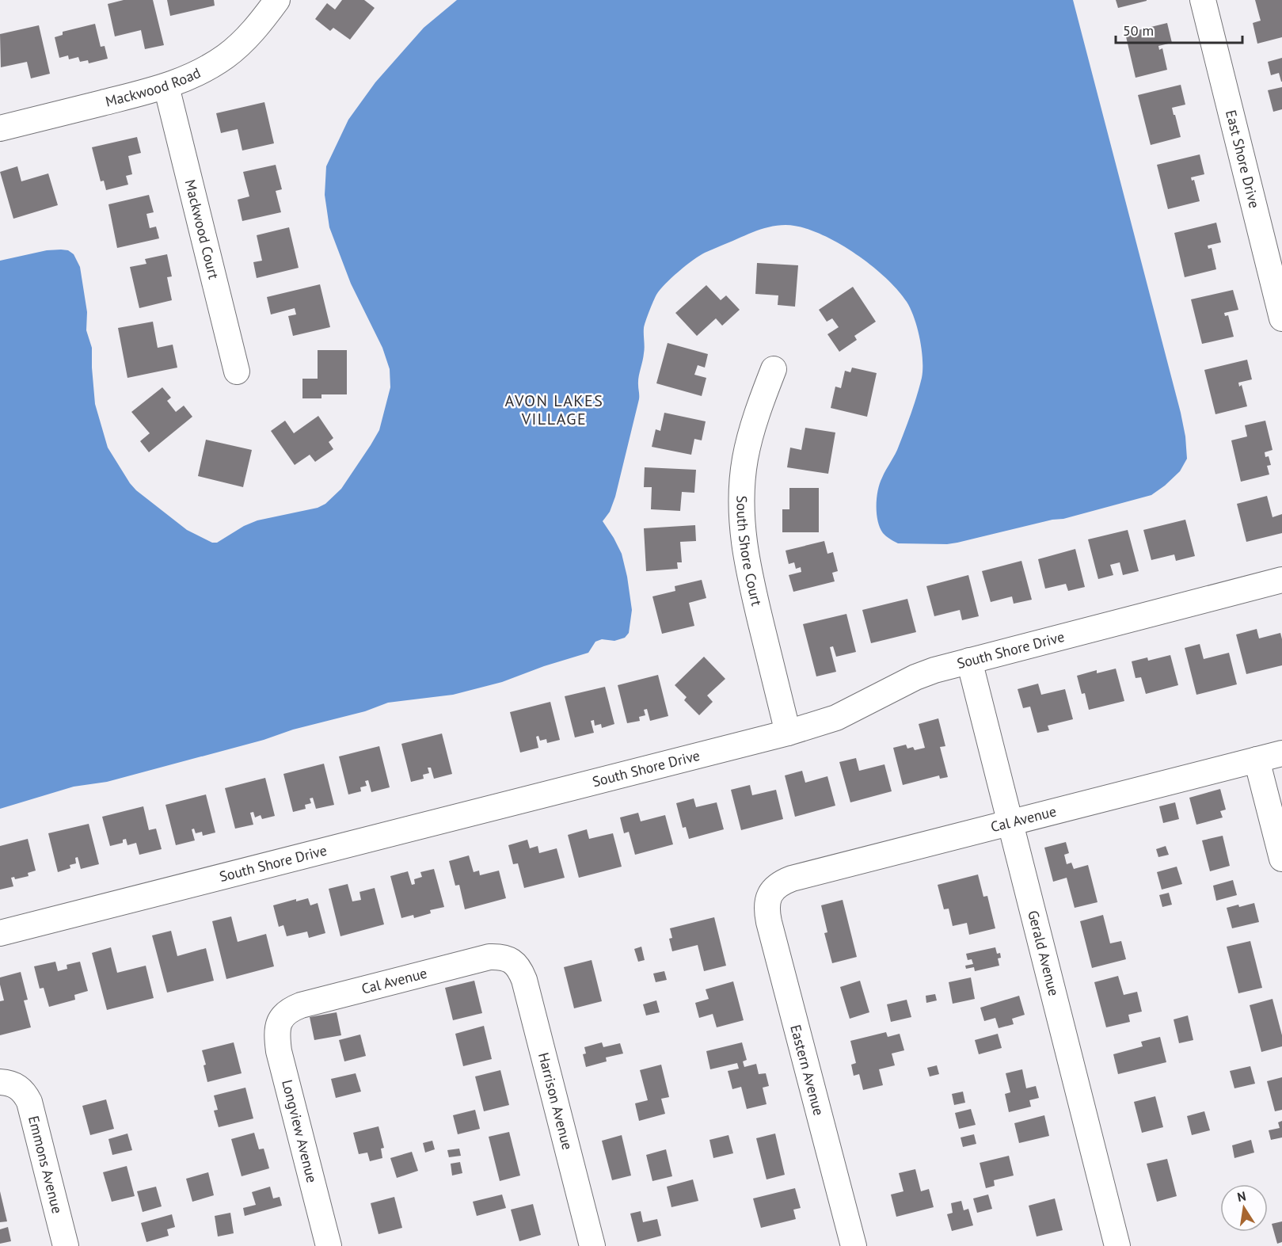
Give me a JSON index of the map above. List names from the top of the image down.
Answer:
{
  "streets": {
    "street": [
      "Mackwood Road",
      "East Shore Drive",
      "Mackwood Court",
      "South Shore Court",
      "South Shore Drive",
      "Cal Avenue",
      "Gerald Avenue",
      "Eastern Avenue",
      "Harrison Avenue",
      "Longview Avenue",
      "Emmons Avenue"
    ]
  },
  "crossings": [
    ["Mackwood Road", "Mackwood Court"],
    ["South Shore Court", "South Shore Drive"],
    ["South Shore Drive", "Gerald Avenue"],
    ["Cal Avenue", "Gerald Avenue"],
    ["Cal Avenue", "Eastern Avenue"],
    ["Cal Avenue", "Harrison Avenue"],
    ["Cal Avenue", "Longview Avenue"]
  ],
  "districts": ["AVON LAKES VILLAGE"],
  "scale_bar": "50 m",
  "north": "top"
}
